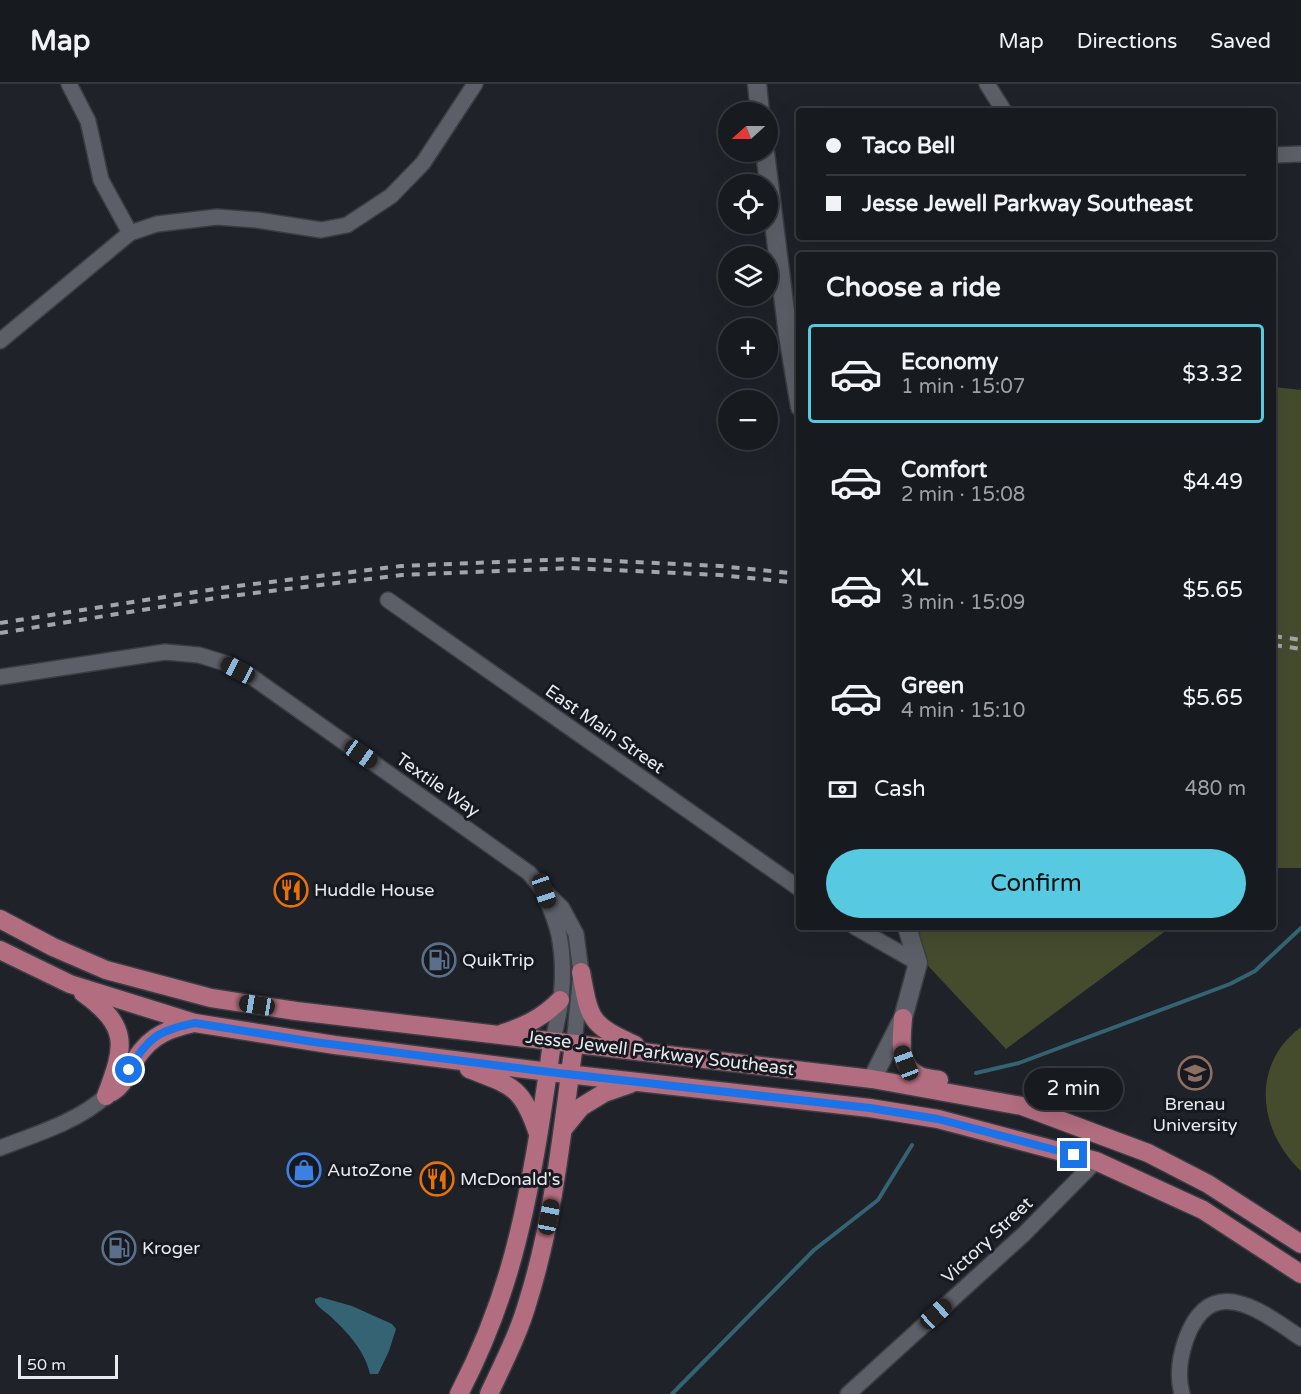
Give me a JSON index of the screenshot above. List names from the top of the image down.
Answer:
{
  "streets": {
    "main road": ["Jesse Jewell Parkway Southeast"],
    "street": ["East Main Street", "Textile Way", "Victory Street"]
  },
  "crossings": [
    ["Textile Way", "Jesse Jewell Parkway Southeast"],
    ["Jesse Jewell Parkway Southeast", "Victory Street"]
  ],
  "places": {
    "restaurant": ["Huddle House", "McDonald's"],
    "fuel station": ["QuikTrip", "Kroger"],
    "school or university": ["Brenau University"],
    "shop": ["AutoZone"]
  },
  "scale_bar": "50 m",
  "north": "left",
  "page": {
    "header": "Map",
    "nav": ["Map", "Directions", "Saved"],
    "map_buttons": ["+", "−"],
    "banner": ["Taco Bell", "Jesse Jewell Parkway Southeast"],
    "heading": "Choose a ride",
    "list": [
      {
        "name": "Economy",
        "note": "1 min · 15:07",
        "value": "$3.32"
      },
      {
        "name": "Comfort",
        "note": "2 min · 15:08",
        "value": "$4.49"
      },
      {
        "name": "XL",
        "note": "3 min · 15:09",
        "value": "$5.65"
      },
      {
        "name": "Green",
        "note": "4 min · 15:10",
        "value": "$5.65"
      }
    ],
    "pay": ["Cash", "480 m"],
    "buttons": "Confirm",
    "bubble": "2 min",
    "scale": "50 m"
  }
}
